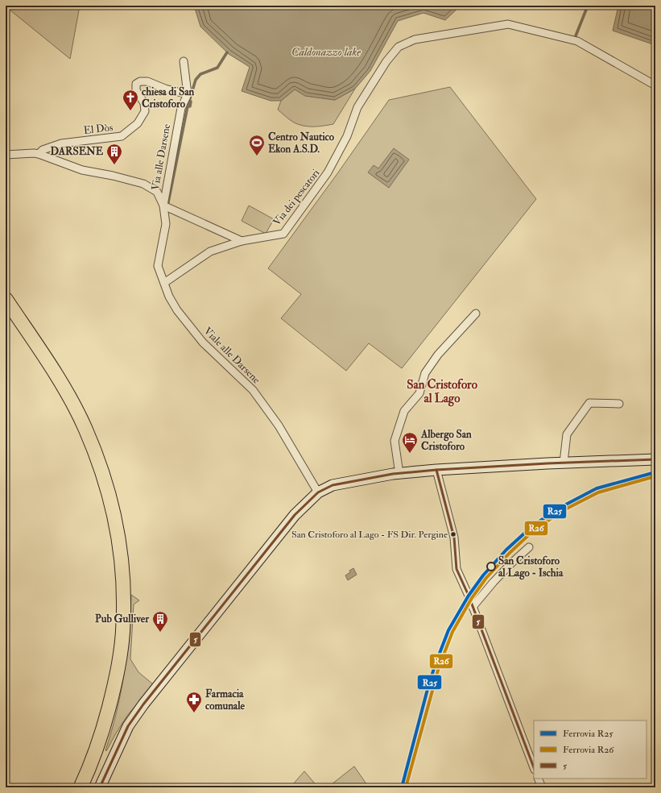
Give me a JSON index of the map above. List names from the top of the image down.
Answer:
{
  "streets": {
    "street": [
      "El Dòs",
      "Via alle Darsene",
      "Via dei pescatori",
      "Viale alle Darsene"
    ]
  },
  "crossings": [
    ["El Dòs", "Via alle Darsene"],
    ["El Dòs", "Viale alle Darsene"],
    ["Via alle Darsene", "Viale alle Darsene"],
    ["Via dei pescatori", "Viale alle Darsene"]
  ],
  "districts": ["San Cristoforo al Lago"],
  "water": ["Caldonazzo lake"],
  "places": {
    "church": ["chiesa di San Cristoforo"],
    "sports": ["Centro Nautico Ekon A.S.D."],
    "building": ["DARSENE", "Pub Gulliver"],
    "hotel": ["Albergo San Cristoforo"],
    "other": ["San Cristoforo al Lago - FS Dir. Pergine", "San Cristoforo al Lago - Ischia"],
    "pharmacy": ["Farmacia comunale"]
  },
  "lines": ["transit line 5", "rail line R25", "rail line R26"],
  "legend": ["Ferrovia R25", "Ferrovia R26", "5"]
}
